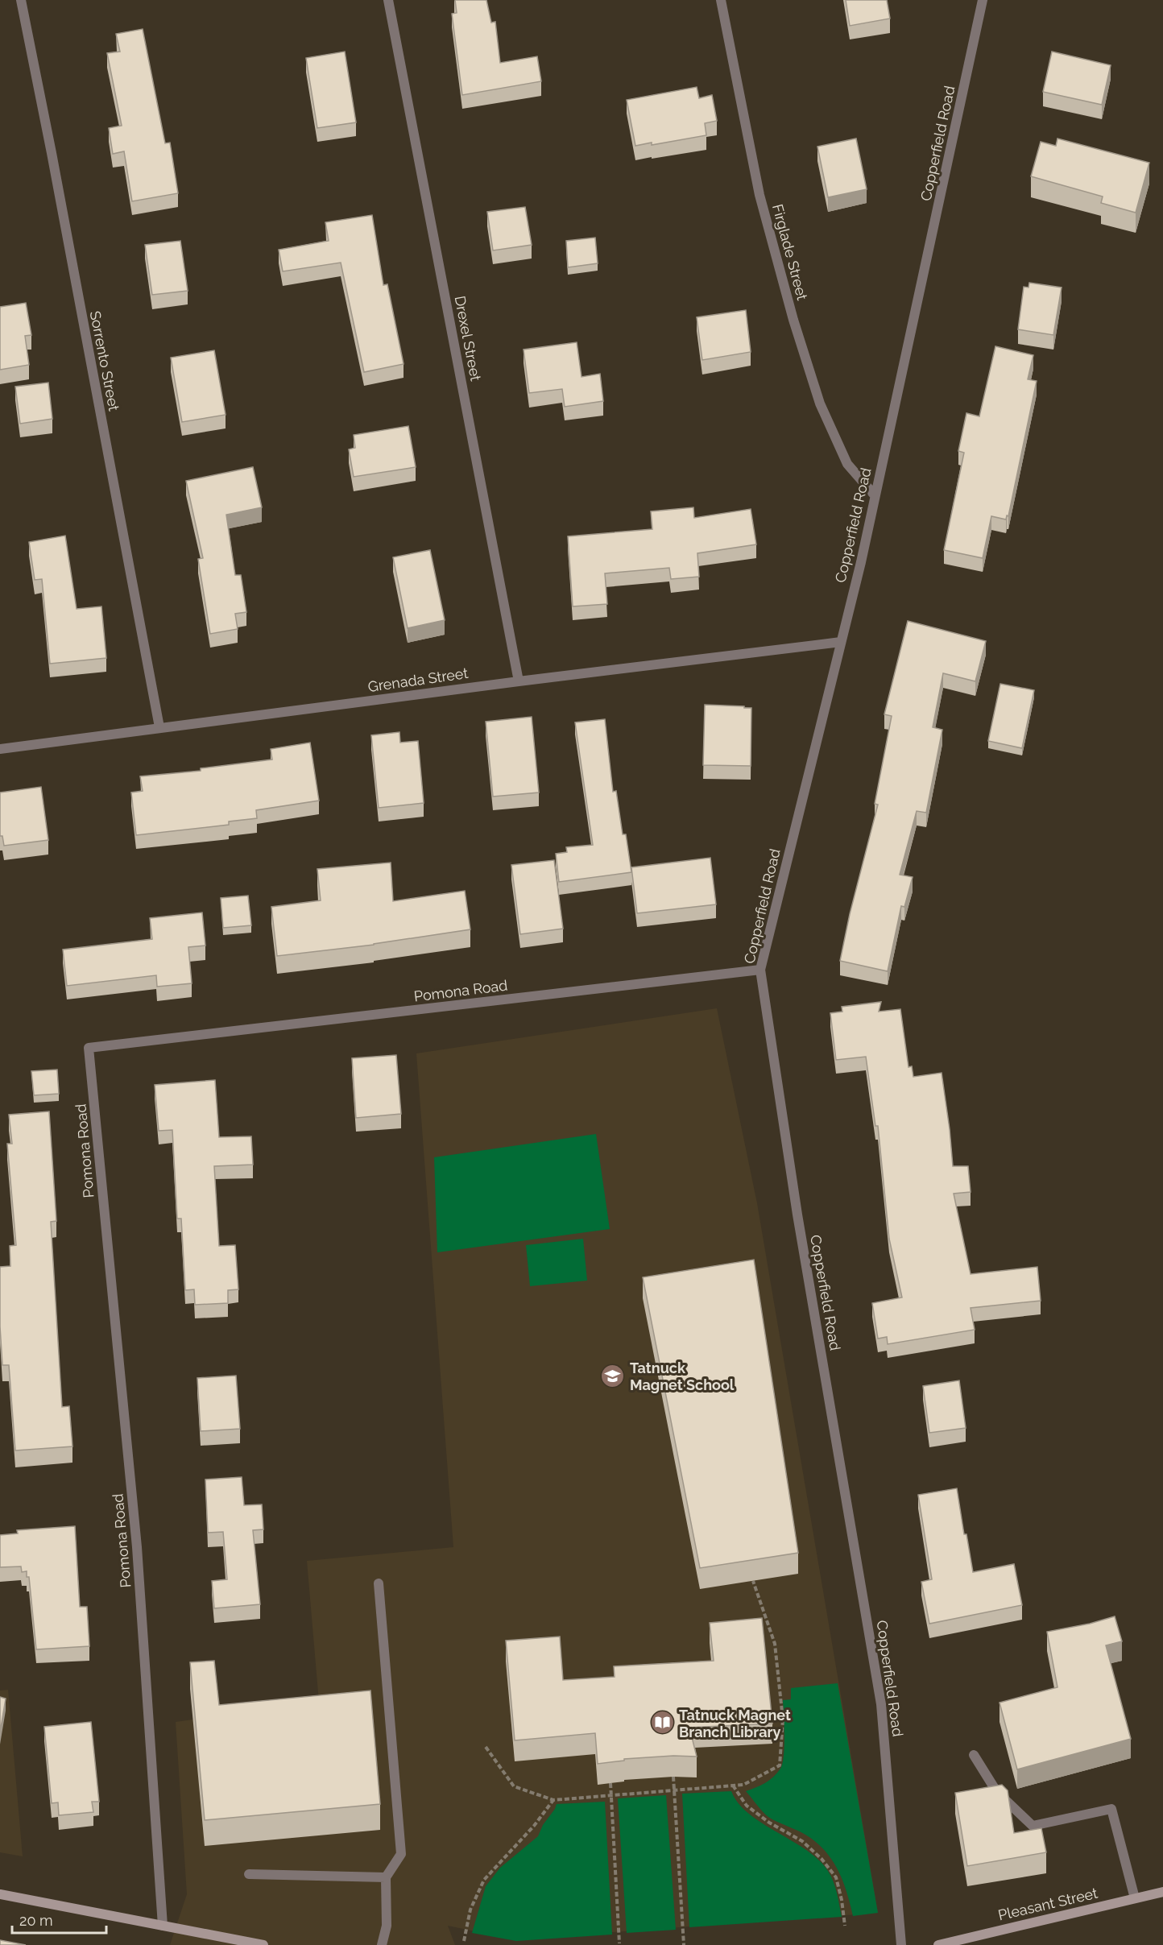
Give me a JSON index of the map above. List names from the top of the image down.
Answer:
{
  "streets": {
    "main road": ["Pleasant Street"],
    "street": [
      "Copperfield Road",
      "Firglade Street",
      "Drexel Street",
      "Sorrento Street",
      "Grenada Street",
      "Pomona Road"
    ]
  },
  "crossings": [
    ["Copperfield Road", "Firglade Street"],
    ["Copperfield Road", "Grenada Street"],
    ["Copperfield Road", "Pomona Road"],
    ["Drexel Street", "Grenada Street"],
    ["Sorrento Street", "Grenada Street"]
  ],
  "places": {
    "school or university": ["Tatnuck Magnet School"],
    "library": ["Tatnuck Magnet Branch Library"]
  },
  "scale_bar": "20 m"
}
